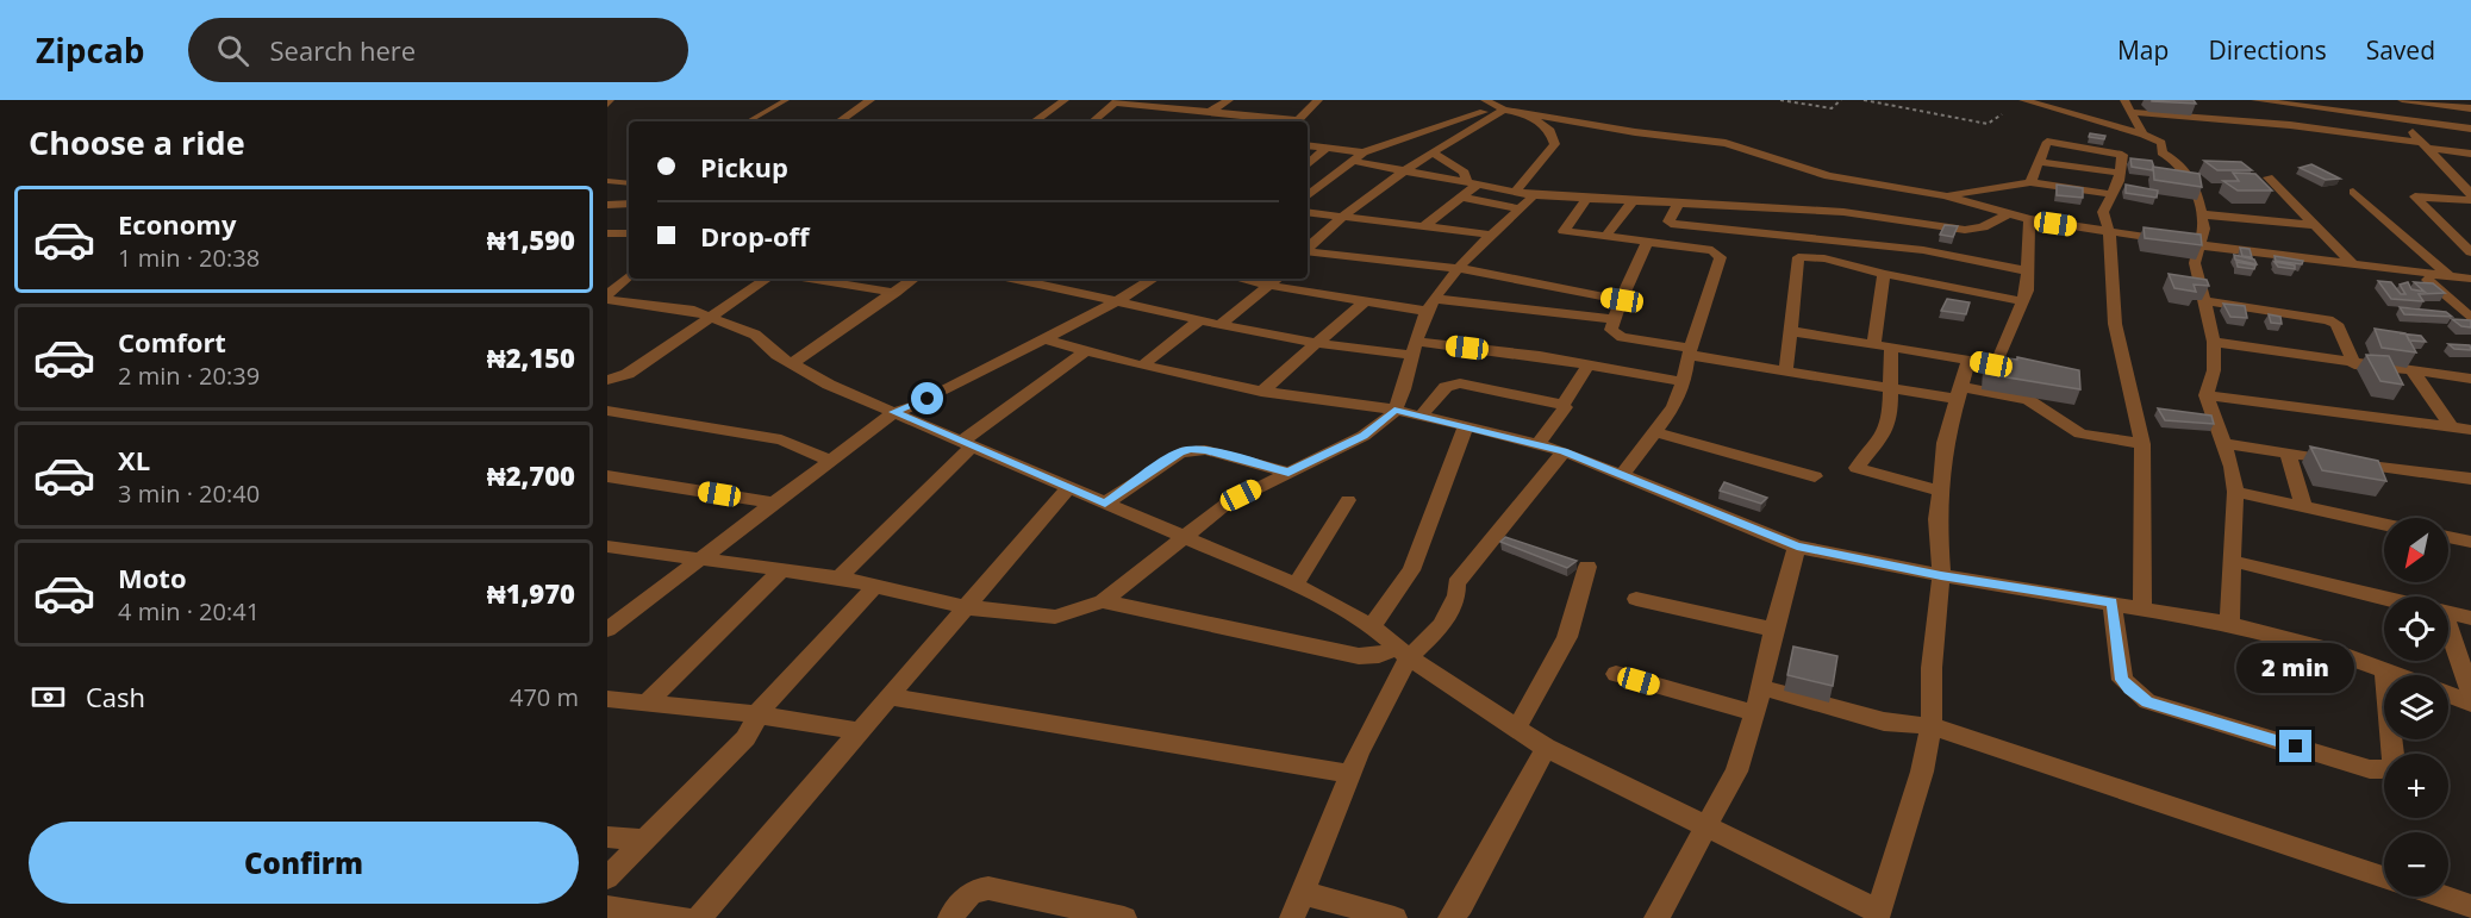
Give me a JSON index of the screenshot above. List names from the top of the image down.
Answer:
{
  "north": "bottom left",
  "page": {
    "header": "Zipcab",
    "search": "Search here",
    "nav": ["Map", "Directions", "Saved"],
    "heading": "Choose a ride",
    "banner": ["Pickup", "Drop-off"],
    "list": [
      {
        "name": "Economy",
        "note": "1 min · 20:38",
        "value": "₦1,590"
      },
      {
        "name": "Comfort",
        "note": "2 min · 20:39",
        "value": "₦2,150"
      },
      {
        "name": "XL",
        "note": "3 min · 20:40",
        "value": "₦2,700"
      },
      {
        "name": "Moto",
        "note": "4 min · 20:41",
        "value": "₦1,970"
      }
    ],
    "map_buttons": ["+", "−"],
    "bubble": "2 min",
    "pay": ["Cash", "470 m"],
    "buttons": "Confirm"
  }
}
